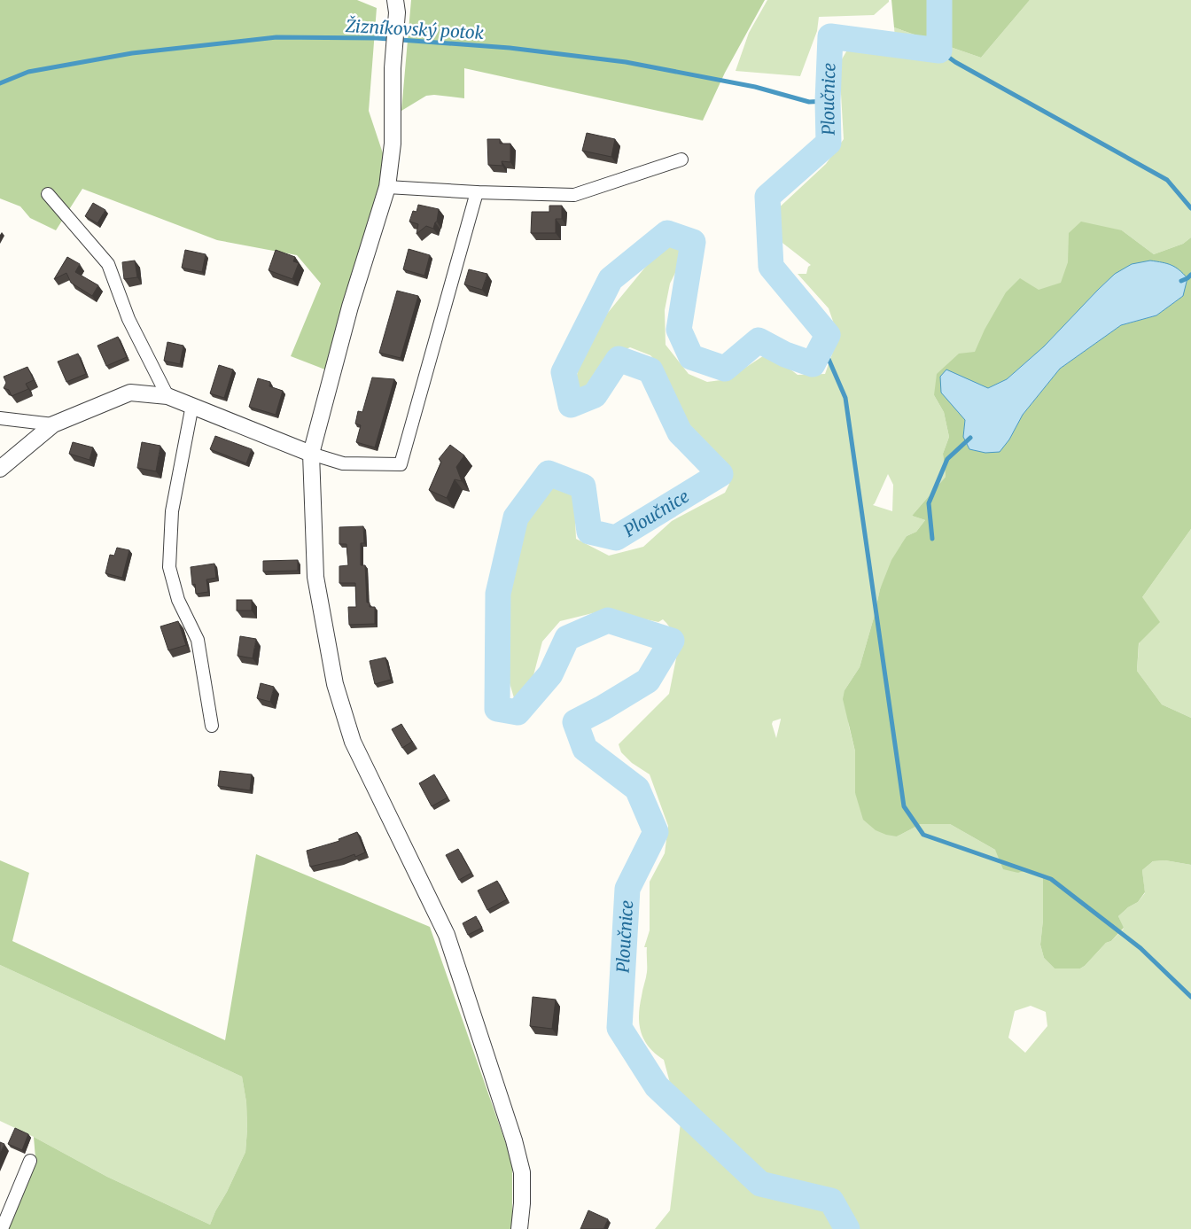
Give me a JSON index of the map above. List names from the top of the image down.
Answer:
{
  "water": ["Žizníkovský potok", "Ploučnice"]
}
